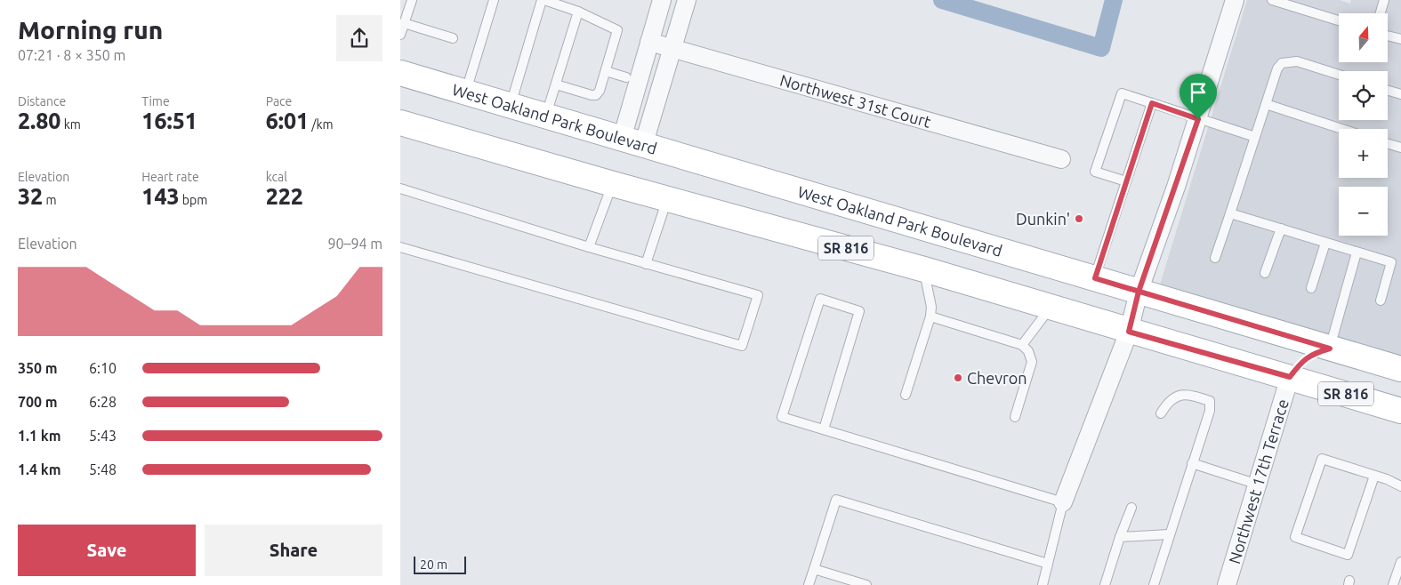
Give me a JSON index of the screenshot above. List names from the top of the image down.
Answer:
{
  "streets": {
    "main road": ["West Oakland Park Boulevard", "SR 816"],
    "street": ["Northwest 31st Court", "Northwest 17th Terrace"]
  },
  "crossings": [
    ["SR 816", "Northwest 17th Terrace"]
  ],
  "places": ["Dunkin'", "Chevron"],
  "scale_bar": "20 m",
  "north": "top",
  "page": {
    "heading": ["Morning run", "07:21 · 8 × 350 m"],
    "map_buttons": ["+", "−"],
    "stats": [
      ["Distance", "2.80 km"],
      ["Time", "16:51"],
      ["Pace", "6:01 /km"],
      ["Elevation", "32 m"],
      ["Heart rate", "143 bpm"],
      ["kcal", "222"]
    ],
    "chart": ["Elevation", "90–94 m"],
    "list": [
      {
        "name": "350 m",
        "note": "6:10"
      },
      {
        "name": "700 m",
        "note": "6:28"
      },
      {
        "name": "1.1 km",
        "note": "5:43"
      },
      {
        "name": "1.4 km",
        "note": "5:48"
      }
    ],
    "buttons": ["Save", "Share"],
    "scale": "20 m"
  }
}
